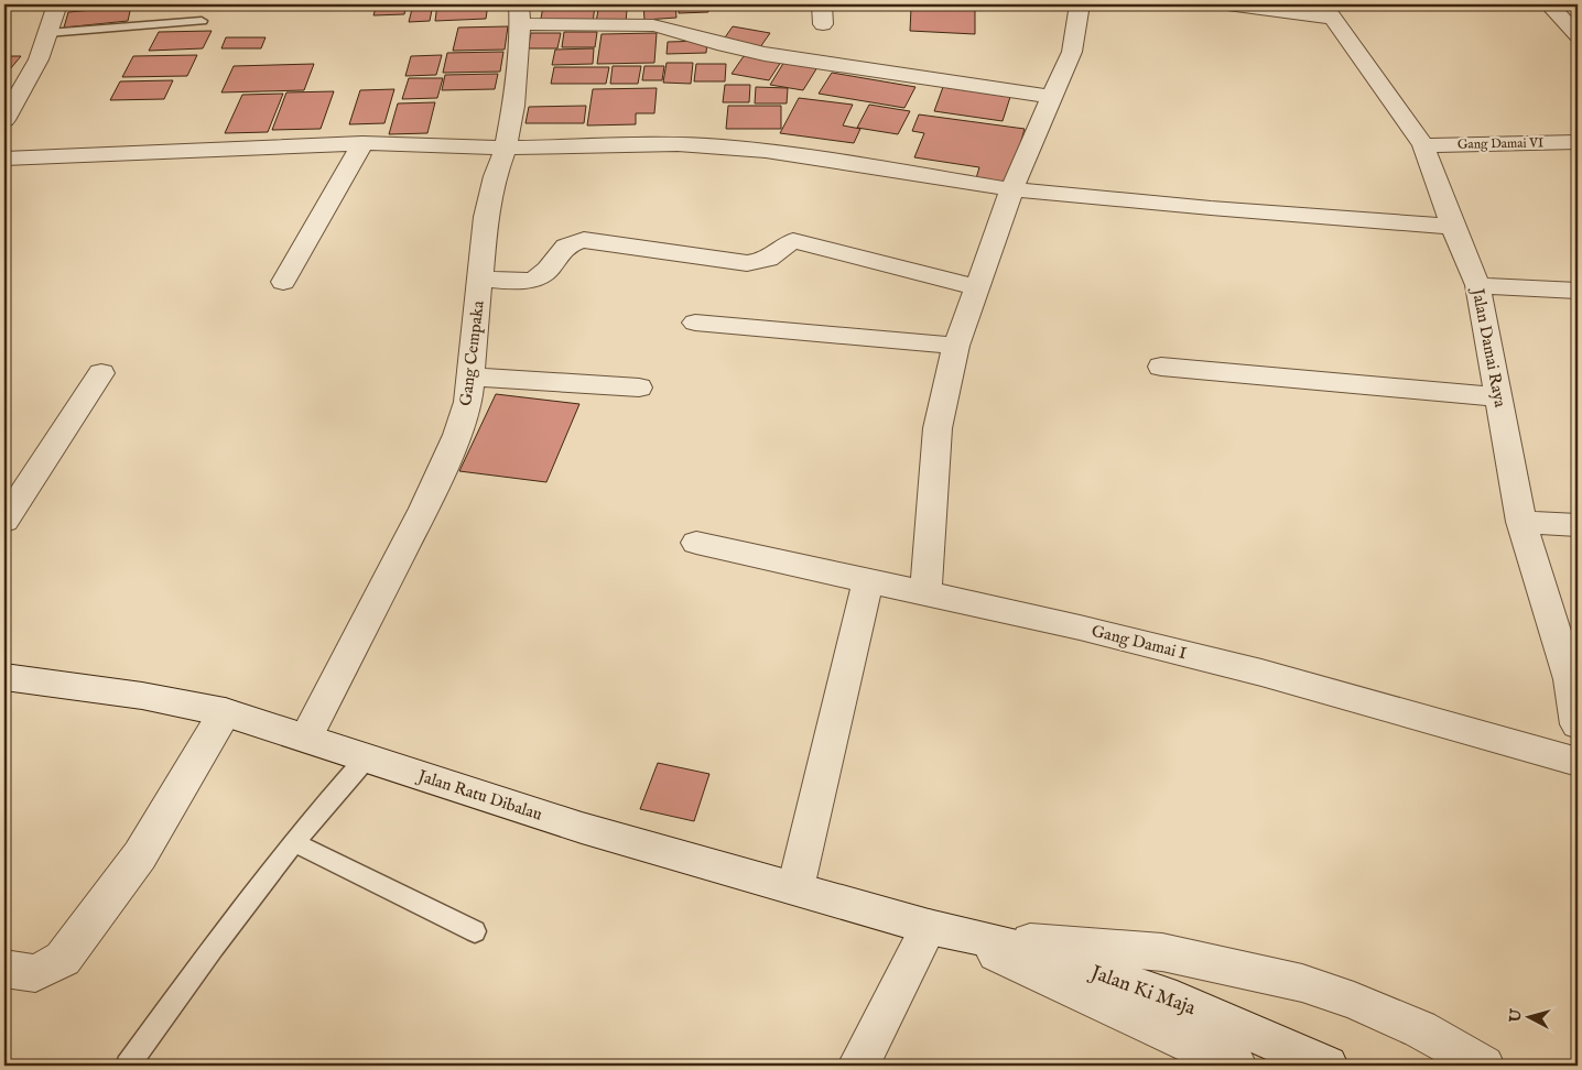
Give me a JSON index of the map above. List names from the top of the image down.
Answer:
{
  "streets": {
    "street": [
      "Gang Damai VI",
      "Jalan Damai Raya",
      "Gang Cempaka",
      "Gang Damai I",
      "Jalan Ratu Dibalau",
      "Jalan Ki Maja"
    ]
  },
  "crossings": [
    ["Gang Damai VI", "Jalan Damai Raya"],
    ["Gang Cempaka", "Jalan Ratu Dibalau"],
    ["Jalan Ratu Dibalau", "Jalan Ki Maja"]
  ],
  "north": "left"
}
